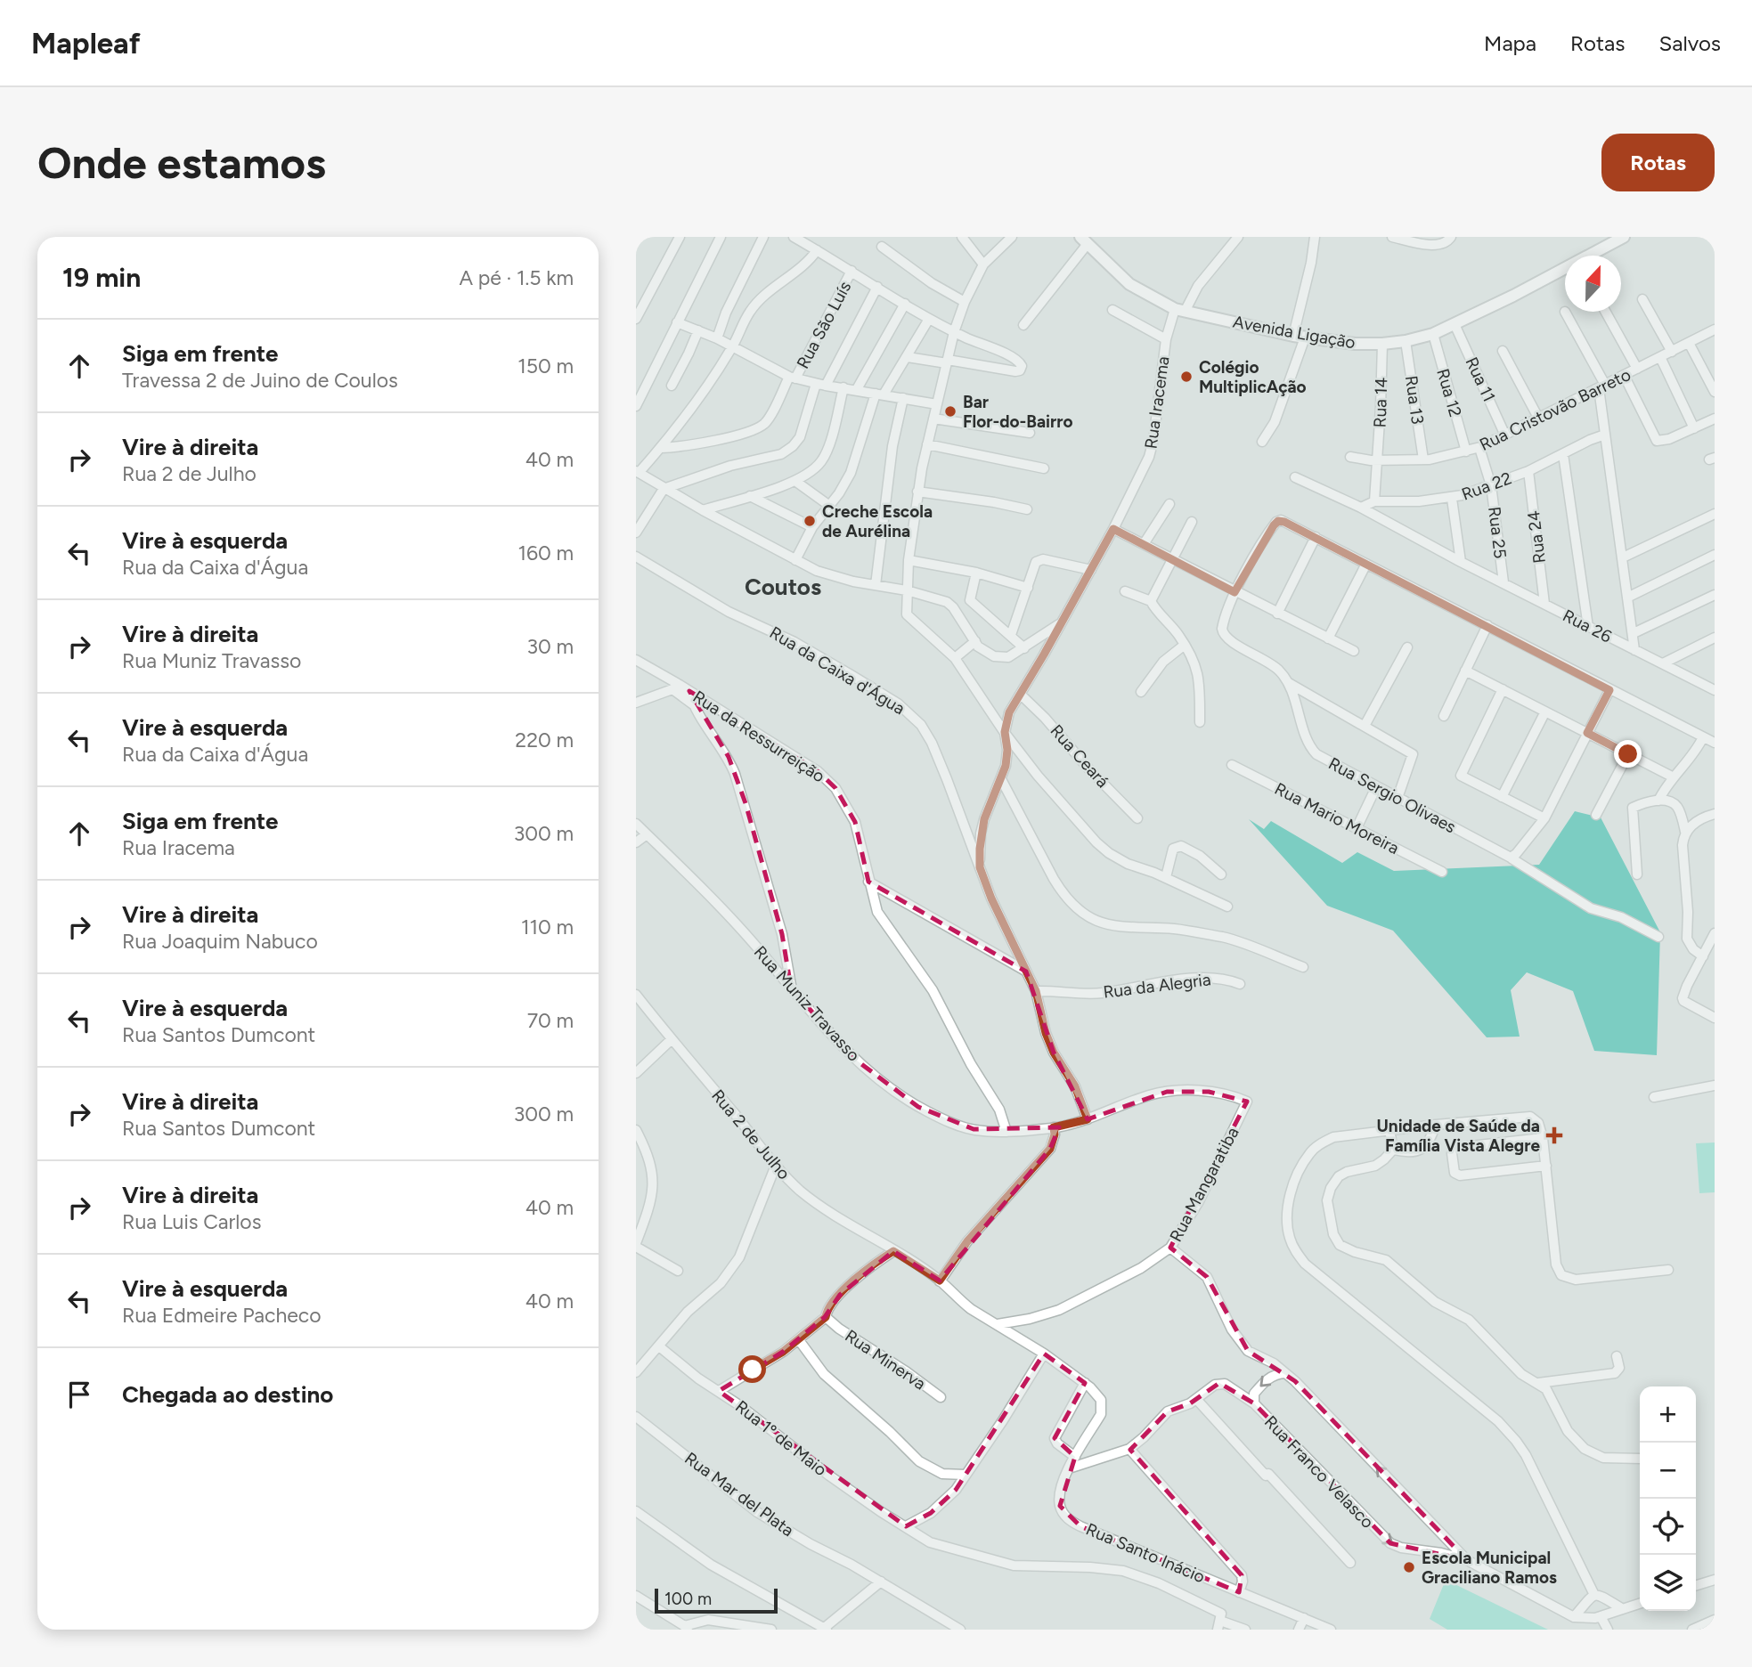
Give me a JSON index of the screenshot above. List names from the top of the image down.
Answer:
{
  "streets": {
    "main road": ["Avenida Ligação"],
    "street": [
      "Rua São Luís",
      "Rua 11",
      "Rua 12",
      "Rua 13",
      "Rua Iracema",
      "Rua 14",
      "Rua Cristovão Barreto",
      "Rua 22",
      "Rua 25",
      "Rua 24",
      "Rua 26",
      "Rua da Caixa d'Água",
      "Rua da Ressurreição",
      "Rua Ceará",
      "Rua Sergio Olivaes",
      "Rua Mario Moreira",
      "Rua da Alegria",
      "Rua Muniz Travasso",
      "Rua 2 de Julho",
      "Rua Mangaratiba",
      "Rua Minerva",
      "Rua 1º de Maio",
      "Rua Franco Velasco",
      "Rua Mar del Plata",
      "Rua Santo Inácio"
    ]
  },
  "crossings": [
    ["Avenida Ligação", "Rua 11"],
    ["Avenida Ligação", "Rua 12"],
    ["Avenida Ligação", "Rua 13"],
    ["Avenida Ligação", "Rua Iracema"],
    ["Avenida Ligação", "Rua 14"],
    ["Rua 11", "Rua Cristovão Barreto"],
    ["Rua 12", "Rua Cristovão Barreto"],
    ["Rua 13", "Rua Cristovão Barreto"],
    ["Rua Iracema", "Rua da Caixa d'Água"],
    ["Rua Iracema", "Rua Ceará"],
    ["Rua 14", "Rua Cristovão Barreto"],
    ["Rua 14", "Rua 22"],
    ["Rua Cristovão Barreto", "Rua 25"],
    ["Rua 22", "Rua 25"],
    ["Rua 22", "Rua 24"],
    ["Rua 22", "Rua 26"],
    ["Rua 25", "Rua 26"],
    ["Rua 24", "Rua 26"],
    ["Rua da Caixa d'Água", "Rua da Alegria"],
    ["Rua da Caixa d'Água", "Rua Muniz Travasso"],
    ["Rua da Ressurreição", "Rua Muniz Travasso"],
    ["Rua Muniz Travasso", "Rua Mangaratiba"],
    ["Rua 2 de Julho", "Rua Mangaratiba"],
    ["Rua 2 de Julho", "Rua Santo Inácio"]
  ],
  "districts": ["Coutos"],
  "places": {
    "other": [
      "Colégio MultiplicAção",
      "Bar Flor-do-Bairro",
      "Creche Escola de Aurélina",
      "Escola Municipal Graciliano Ramos"
    ],
    "health": ["Unidade de Saúde da Família Vista Alegre"]
  },
  "scale_bar": "100 m",
  "north": "top",
  "page": {
    "header": "Mapleaf",
    "nav": ["Mapa", "Rotas", "Salvos"],
    "buttons": "Rotas",
    "title": "Onde estamos",
    "heading": ["19 min", "A pé · 1.5 km"],
    "list": [
      ["Siga em frente", "Travessa 2 de Juino de Coulos", "150 m"],
      ["Vire à direita", "Rua 2 de Julho", "40 m"],
      ["Vire à esquerda", "Rua da Caixa d'Água", "160 m"],
      ["Vire à direita", "Rua Muniz Travasso", "30 m"],
      ["Vire à esquerda", "Rua da Caixa d'Água", "220 m"],
      ["Siga em frente", "Rua Iracema", "300 m"],
      ["Vire à direita", "Rua Joaquim Nabuco", "110 m"],
      ["Vire à esquerda", "Rua Santos Dumcont", "70 m"],
      ["Vire à direita", "Rua Santos Dumcont", "300 m"],
      ["Vire à direita", "Rua Luis Carlos", "40 m"],
      ["Vire à esquerda", "Rua Edmeire Pacheco", "40 m"],
      "Chegada ao destino"
    ],
    "map_buttons": ["+", "−"],
    "scale": "100 m"
  }
}
